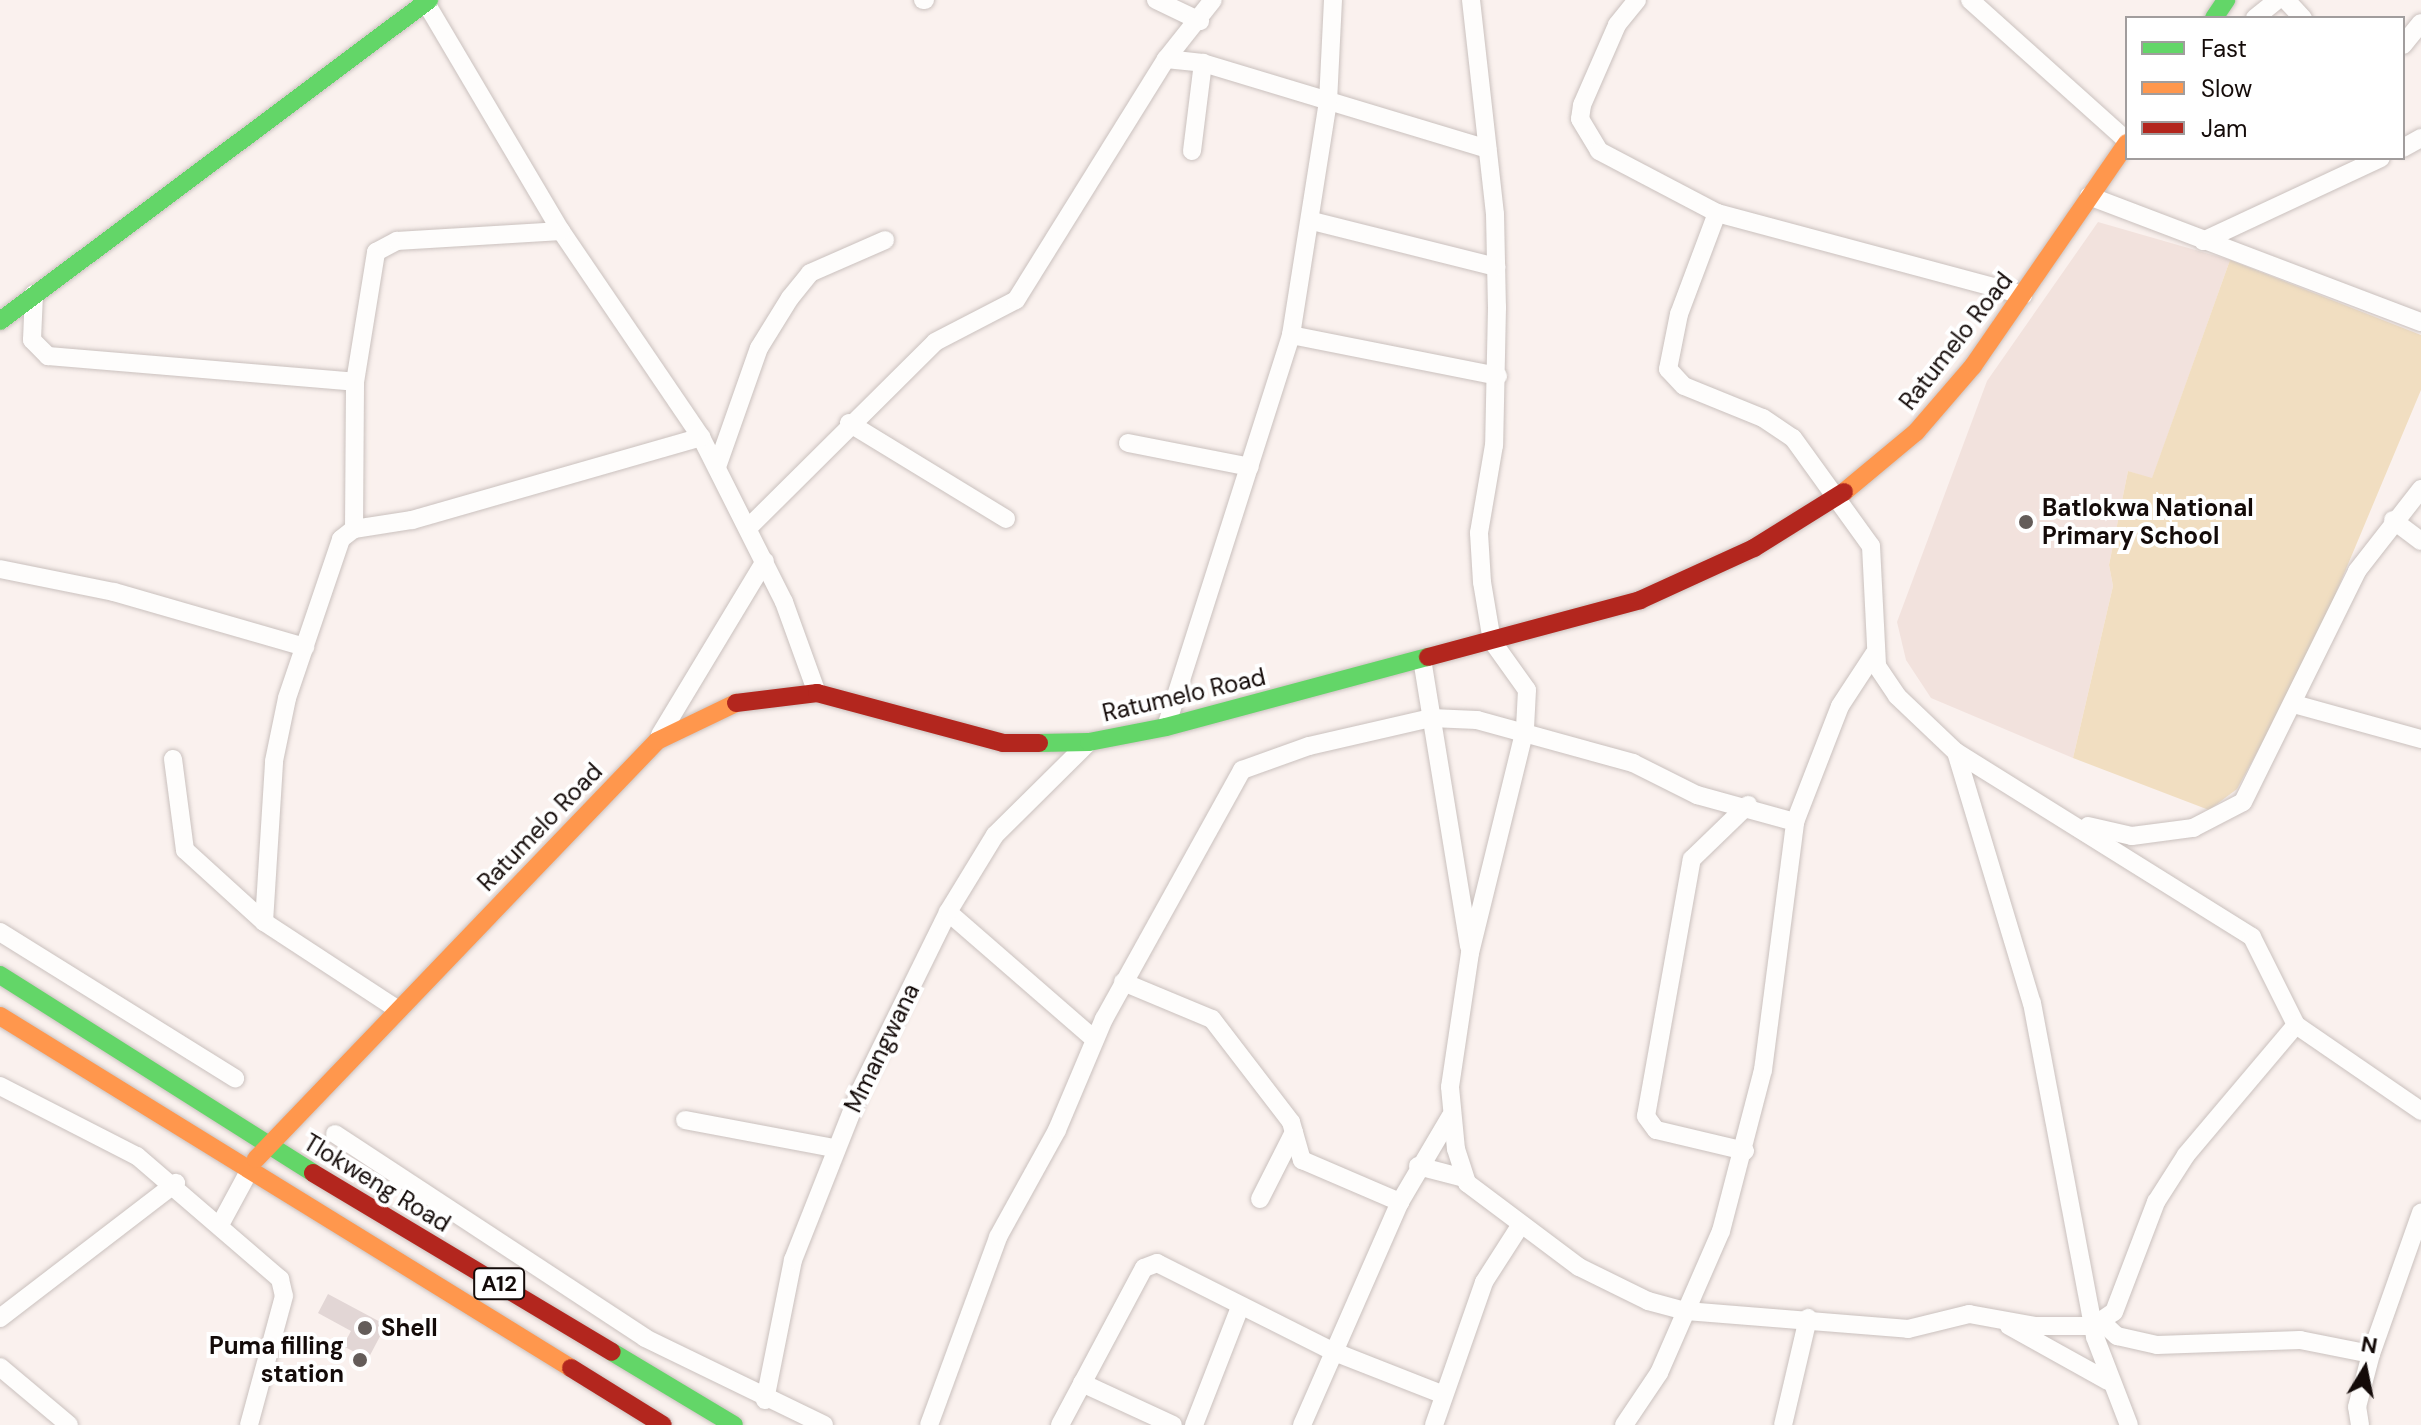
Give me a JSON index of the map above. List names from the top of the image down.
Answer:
{
  "streets": {
    "street": [
      "Ratumelo Road",
      "Mmangwana",
      "Tlokweng Road",
      "A12"
    ]
  },
  "crossings": [
    ["Ratumelo Road", "Mmangwana"],
    ["Ratumelo Road", "Tlokweng Road"],
    ["Ratumelo Road", "A12"]
  ],
  "places": ["Batlokwa National Primary School", "Shell", "Puma filling station"],
  "legend": ["Fast", "Slow", "Jam"],
  "north": "top"
}
